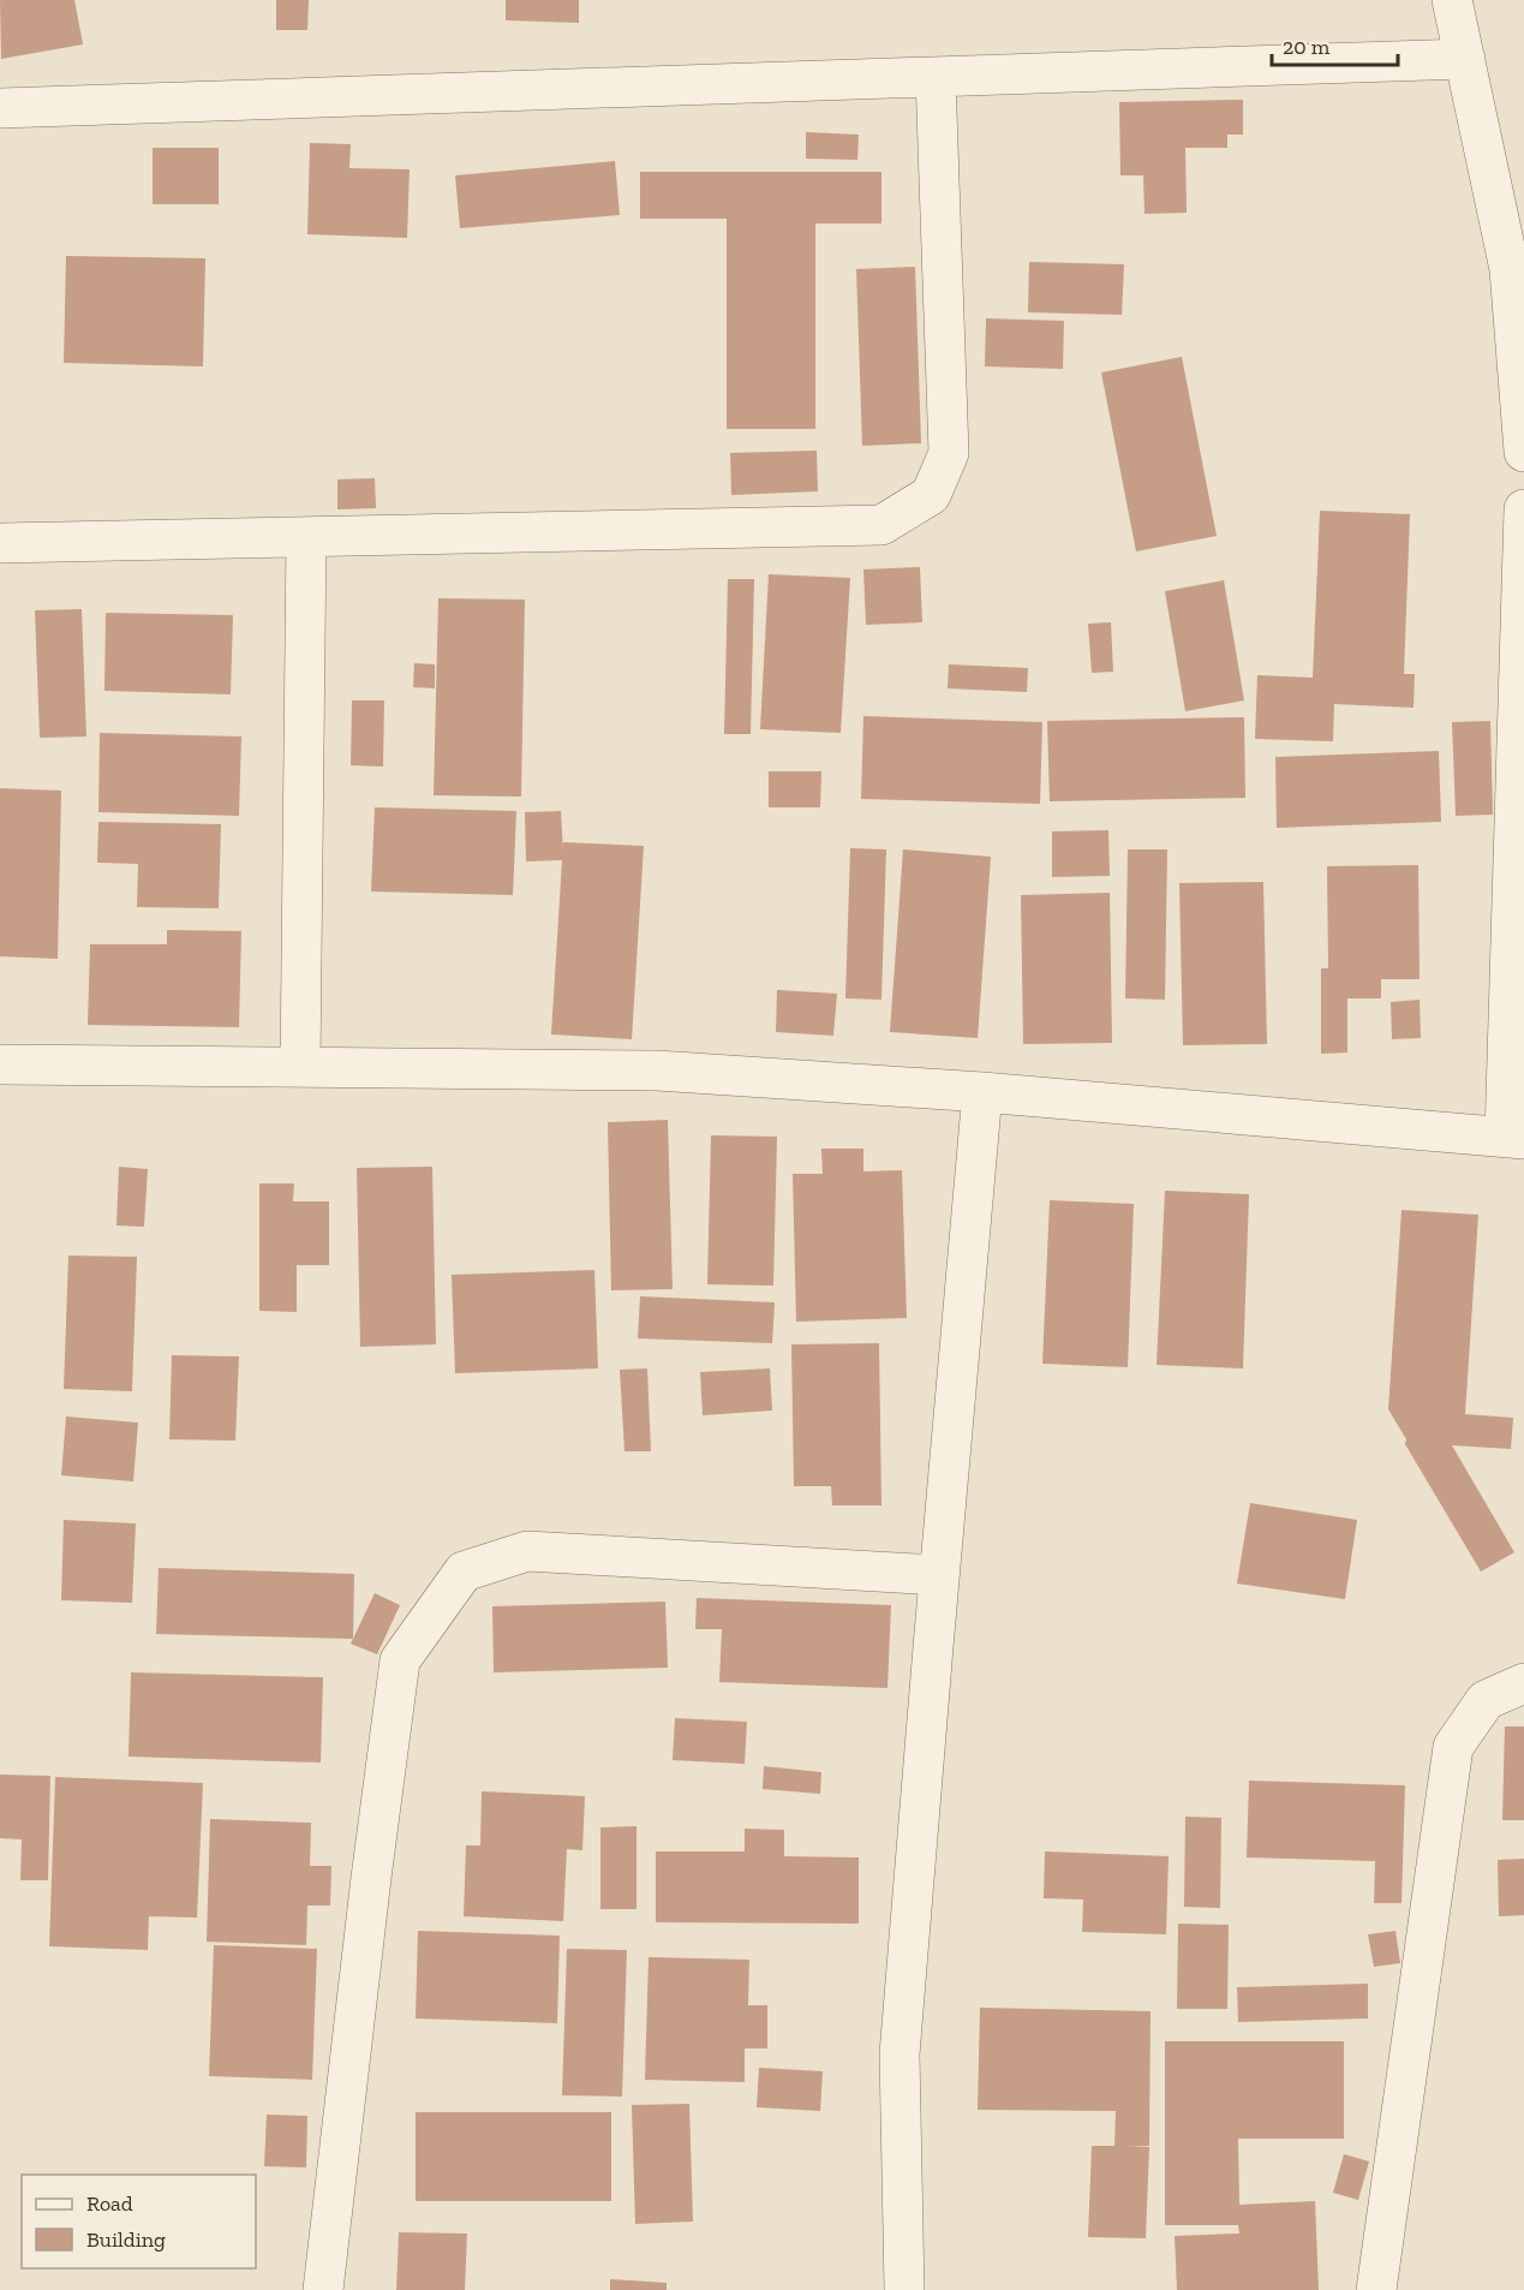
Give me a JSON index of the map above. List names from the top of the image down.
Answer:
{
  "legend": ["Road", "Building"],
  "scale_bar": "20 m"
}
